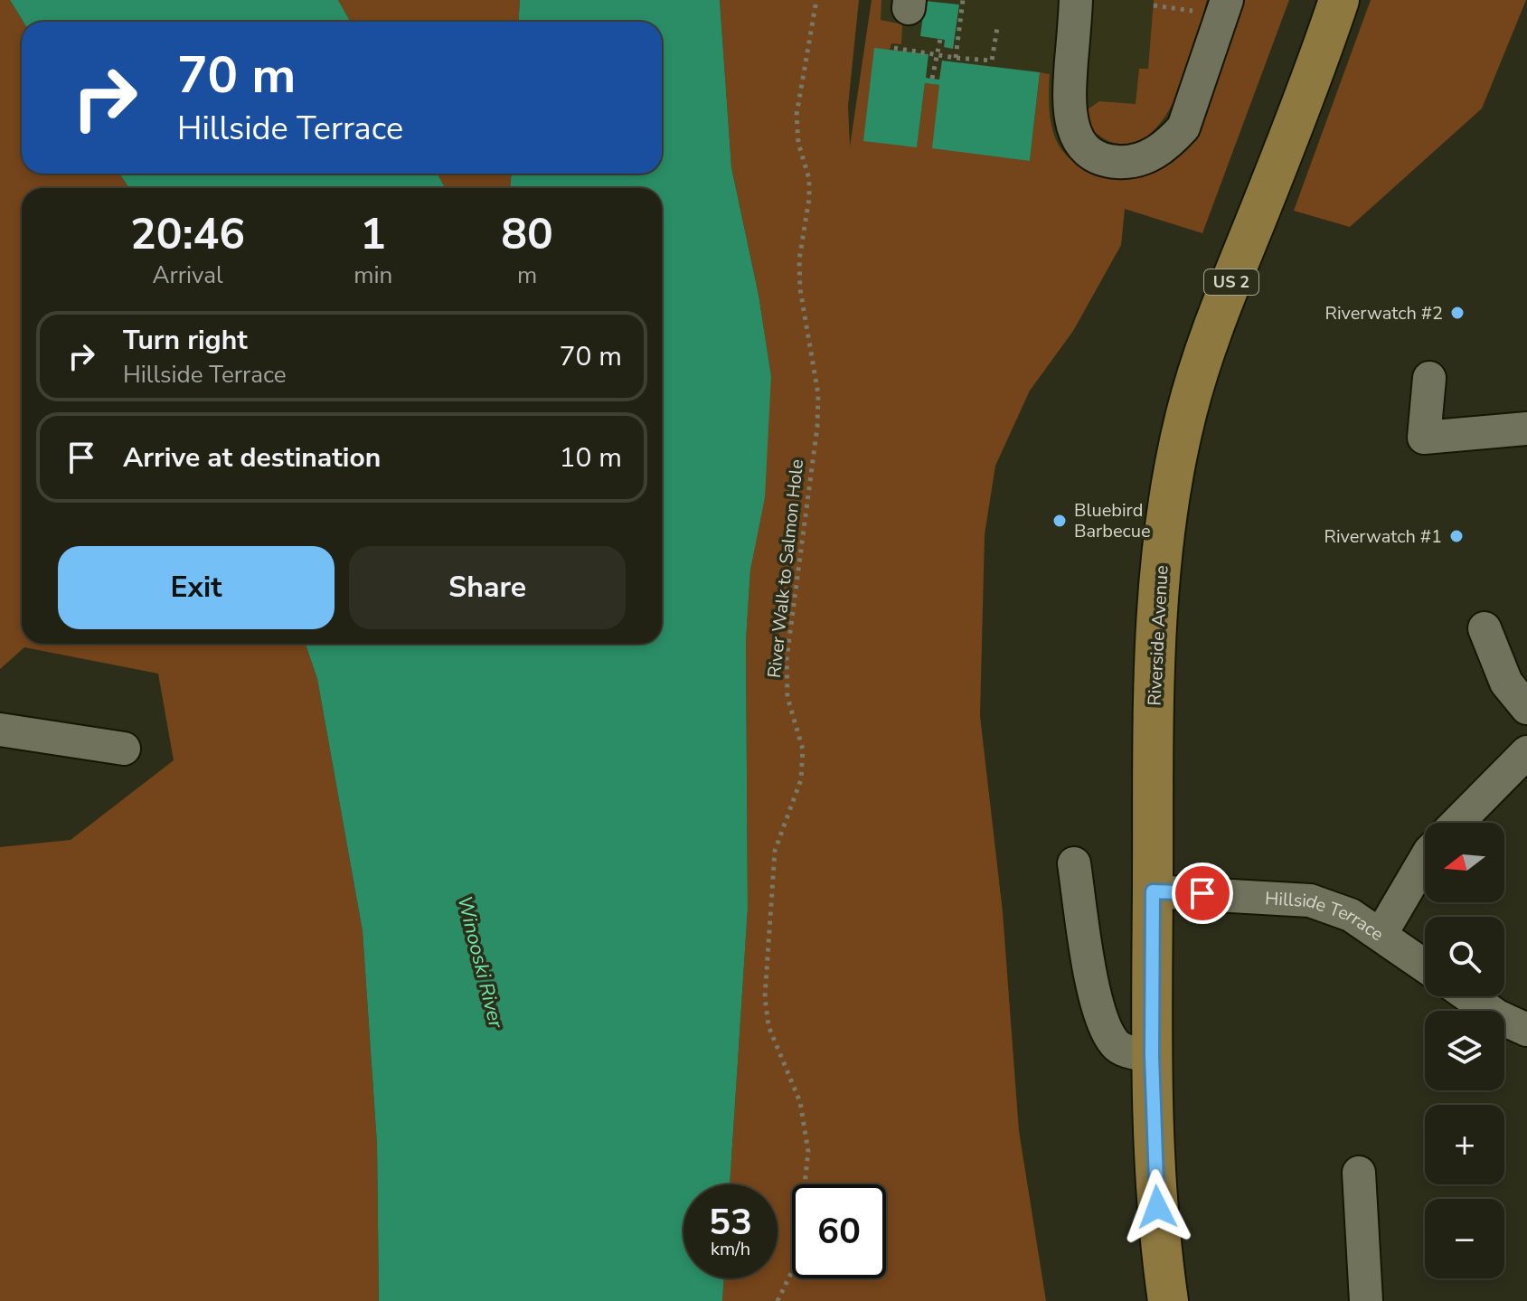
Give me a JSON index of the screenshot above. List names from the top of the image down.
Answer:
{
  "streets": {
    "main road": ["US 2", "Riverside Avenue"],
    "street": ["Hillside Terrace"],
    "path": ["River Walk to Salmon Hole"]
  },
  "crossings": [
    ["Riverside Avenue", "Hillside Terrace"]
  ],
  "water": ["Winooski River"],
  "places": ["Riverwatch #2", "Bluebird Barbecue", "Riverwatch #1"],
  "north": "left",
  "page": {
    "turn": ["70 m", "Hillside Terrace"],
    "eta": [
      "20:46",
      "Arrival",
      "1",
      "min",
      "80",
      "m"
    ],
    "list": [
      {
        "name": "Turn right",
        "note": "Hillside Terrace",
        "value": "70 m"
      },
      {
        "name": "Arrive at destination",
        "value": "10 m"
      }
    ],
    "buttons": ["Exit", "Share"],
    "map_buttons": ["+", "−"],
    "speed": "53 km/h",
    "limit": "60"
  }
}
